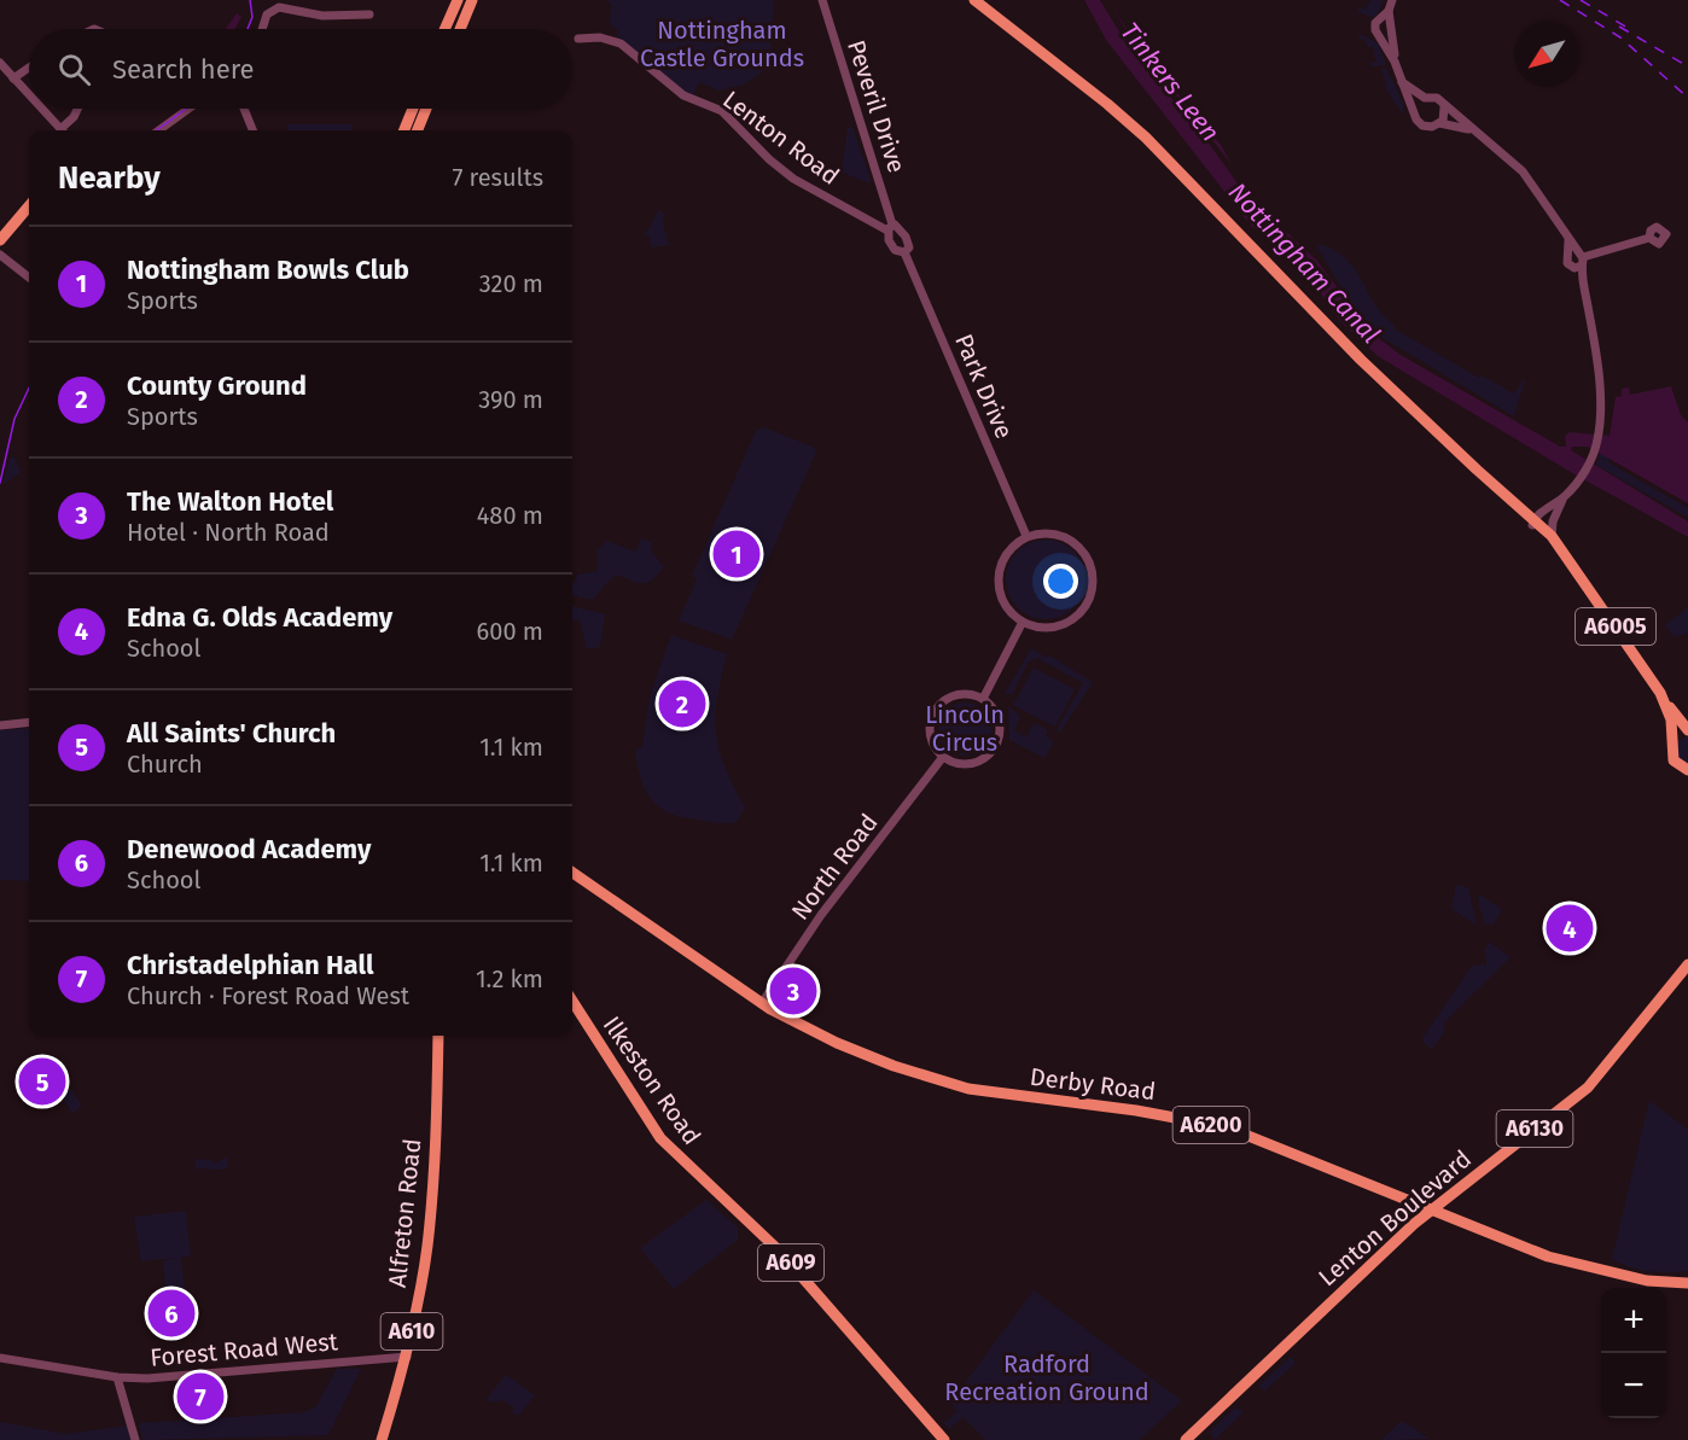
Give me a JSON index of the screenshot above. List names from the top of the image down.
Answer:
{
  "streets": {
    "main road": [
      "A6005",
      "Ilkeston Road",
      "Derby Road",
      "A6200",
      "A6130",
      "Alfreton Road",
      "Lenton Boulevard",
      "A609",
      "A610"
    ],
    "street": [
      "Peveril Drive",
      "Lenton Road",
      "Park Drive",
      "North Road",
      "Forest Road West"
    ]
  },
  "crossings": [
    ["Peveril Drive", "Lenton Road"],
    ["Lenton Road", "Park Drive"],
    ["North Road", "Derby Road"],
    ["Derby Road", "Lenton Boulevard"],
    ["Alfreton Road", "Forest Road West"]
  ],
  "water": ["Tinkers Leen", "Nottingham Canal"],
  "parks": ["Nottingham Castle Grounds", "Lincoln Circus", "Radford Recreation Ground"],
  "north": "bottom left",
  "page": {
    "search": "Search here",
    "heading": ["Nearby", "7 results"],
    "list": [
      {
        "mark": "1",
        "name": "Nottingham Bowls Club",
        "note": "Sports",
        "value": "320 m"
      },
      {
        "mark": "2",
        "name": "County Ground",
        "note": "Sports",
        "value": "390 m"
      },
      {
        "mark": "3",
        "name": "The Walton Hotel",
        "note": "Hotel · North Road",
        "value": "480 m"
      },
      {
        "mark": "4",
        "name": "Edna G. Olds Academy",
        "note": "School",
        "value": "600 m"
      },
      {
        "mark": "5",
        "name": "All Saints' Church",
        "note": "Church",
        "value": "1.1 km"
      },
      {
        "mark": "6",
        "name": "Denewood Academy",
        "note": "School",
        "value": "1.1 km"
      },
      {
        "mark": "7",
        "name": "Christadelphian Hall",
        "note": "Church · Forest Road West",
        "value": "1.2 km"
      }
    ],
    "pins": [
      "1",
      "2",
      "4",
      "3",
      "5",
      "6",
      "7"
    ],
    "map_buttons": ["+", "−"]
  }
}
